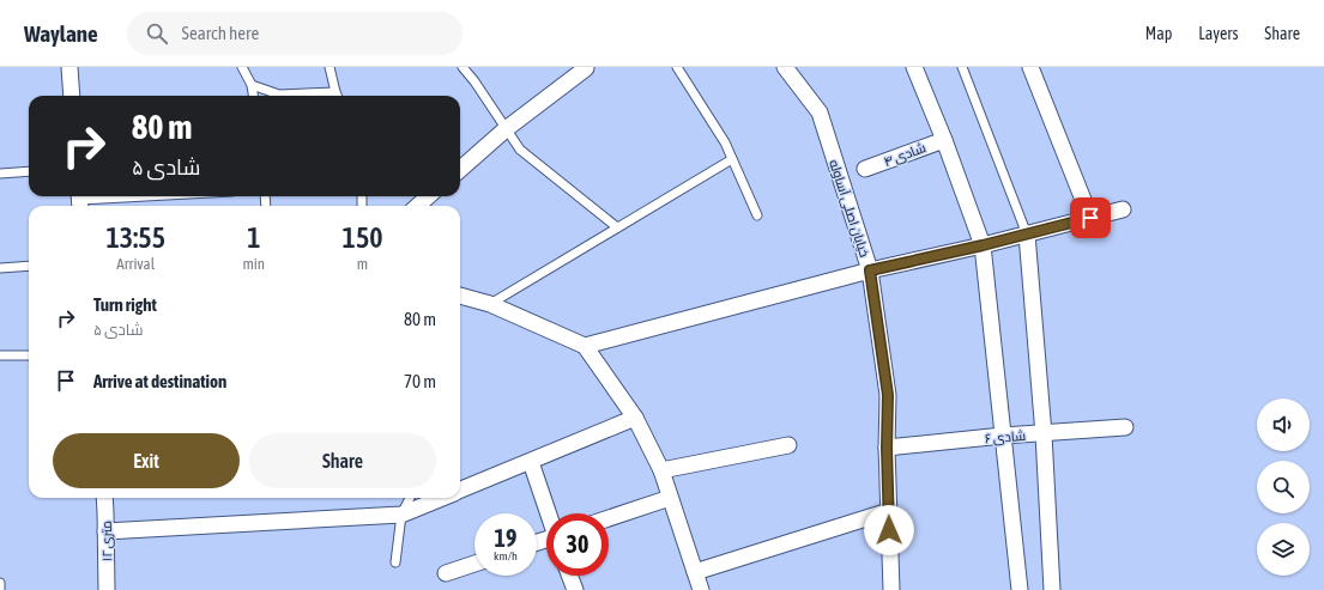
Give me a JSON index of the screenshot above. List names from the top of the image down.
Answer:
{
  "streets": {
    "street": [
      "شادی ۴",
      "خیابان اصلی آساوله",
      "شادی ۶",
      "۱۲ متری"
    ]
  },
  "crossings": [
    ["خیابان اصلی آساوله", "شادی ۶"]
  ],
  "page": {
    "header": "Waylane",
    "search": "Search here",
    "nav": ["Map", "Layers", "Share"],
    "turn": ["80 m", "شادی ۵"],
    "eta": [
      "13:55",
      "Arrival",
      "1",
      "min",
      "150",
      "m"
    ],
    "list": [
      {
        "name": "Turn right",
        "note": "شادی ۵",
        "value": "80 m"
      },
      {
        "name": "Arrive at destination",
        "value": "70 m"
      }
    ],
    "buttons": ["Exit", "Share"],
    "speed": "19 km/h",
    "limit": "30"
  }
}
